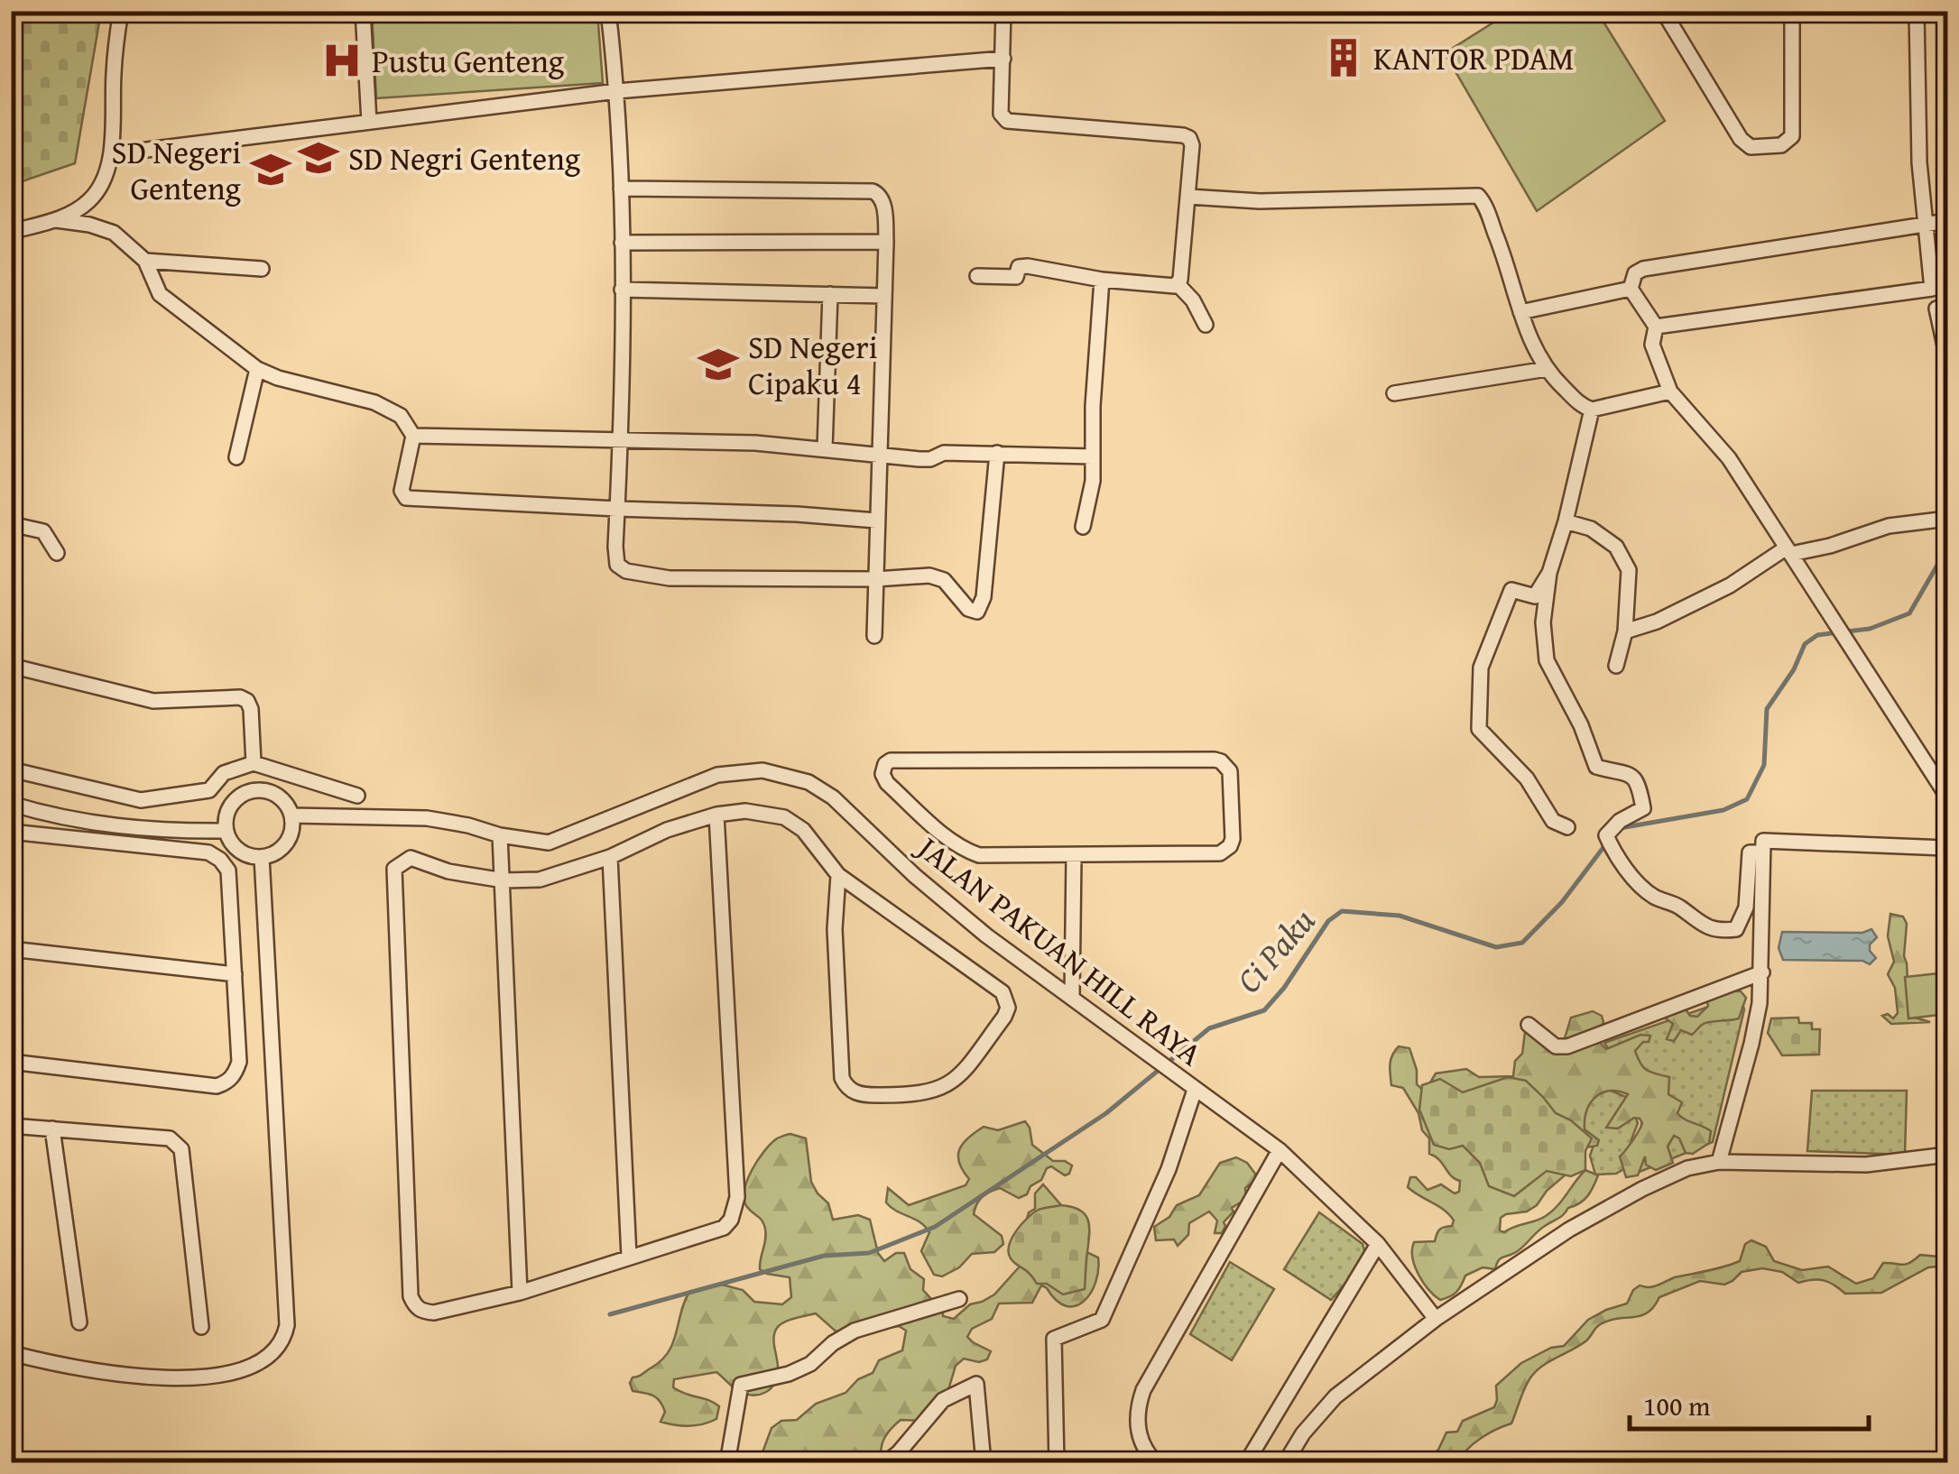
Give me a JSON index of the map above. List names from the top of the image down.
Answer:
{
  "streets": {
    "street": ["JALAN PAKUAN HILL RAYA"]
  },
  "water": ["Ci Paku"],
  "places": {
    "building": ["KANTOR PDAM"],
    "hospital": ["Pustu Genteng"],
    "school or university": ["SD Negri Genteng", "SD Negeri Genteng", "SD Negeri Cipaku 4"]
  },
  "scale_bar": "100 m"
}
